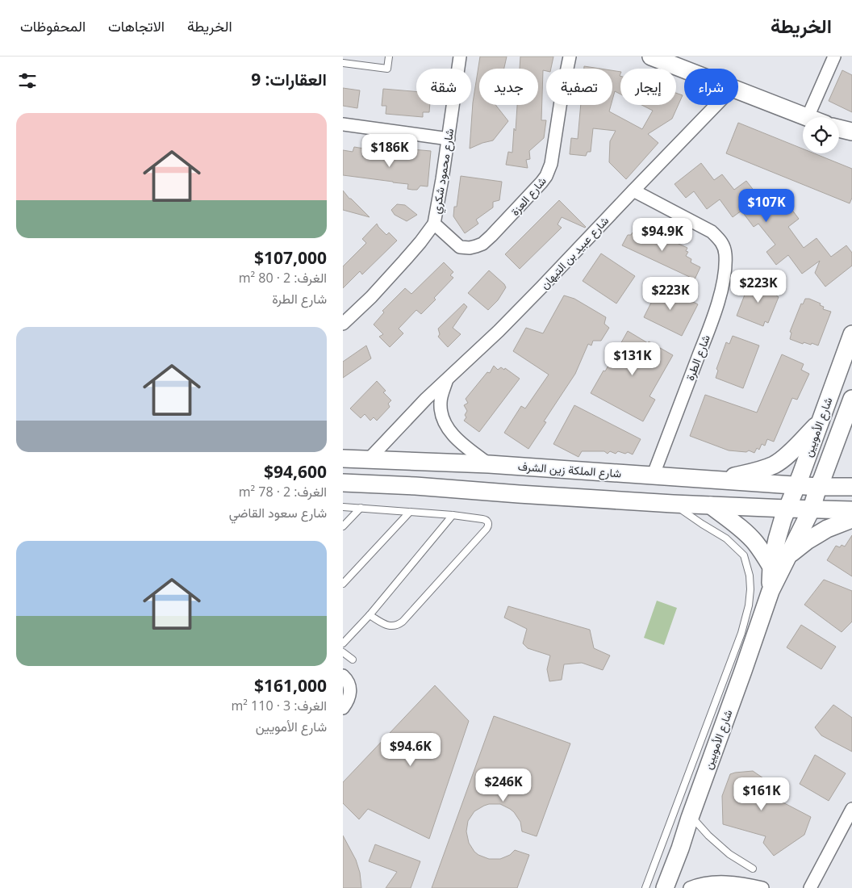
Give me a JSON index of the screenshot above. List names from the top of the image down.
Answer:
{
  "streets": {
    "main road": ["شارع الأمويين", "شارع الملكة زين الشرف"],
    "street": [
      "شارع محمود شكري",
      "شارع العزة",
      "شارع عبيد بن التيهان",
      "شارع الطرة"
    ]
  },
  "crossings": [
    ["شارع محمود شكري", "شارع العزة"],
    ["شارع عبيد بن التيهان", "شارع الطرة"],
    ["شارع عبيد بن التيهان", "شارع الملكة زين الشرف"],
    ["شارع الطرة", "شارع الملكة زين الشرف"],
    ["شارع الأمويين", "شارع الملكة زين الشرف"]
  ],
  "page": {
    "header": "الخريطة",
    "nav": ["الخريطة", "الاتجاهات", "المحفوظات"],
    "heading": "العقارات: 9",
    "chip": [
      "شراء",
      "إيجار",
      "تصفية",
      "جديد",
      "شقة"
    ],
    "list": [
      {
        "name": "$107,000",
        "note": "الغرف: 2 · 80 m² · شارع الطرة"
      },
      {
        "name": "$94,600",
        "note": "الغرف: 2 · 78 m² · شارع سعود القاضي"
      },
      {
        "name": "$161,000",
        "note": "الغرف: 3 · 110 m² · شارع الأمويين"
      }
    ],
    "price": [
      "$186K",
      "$107K",
      "$94.9K",
      "$223K",
      "$223K",
      "$131K",
      "$94.6K",
      "$246K",
      "$161K"
    ]
  }
}
